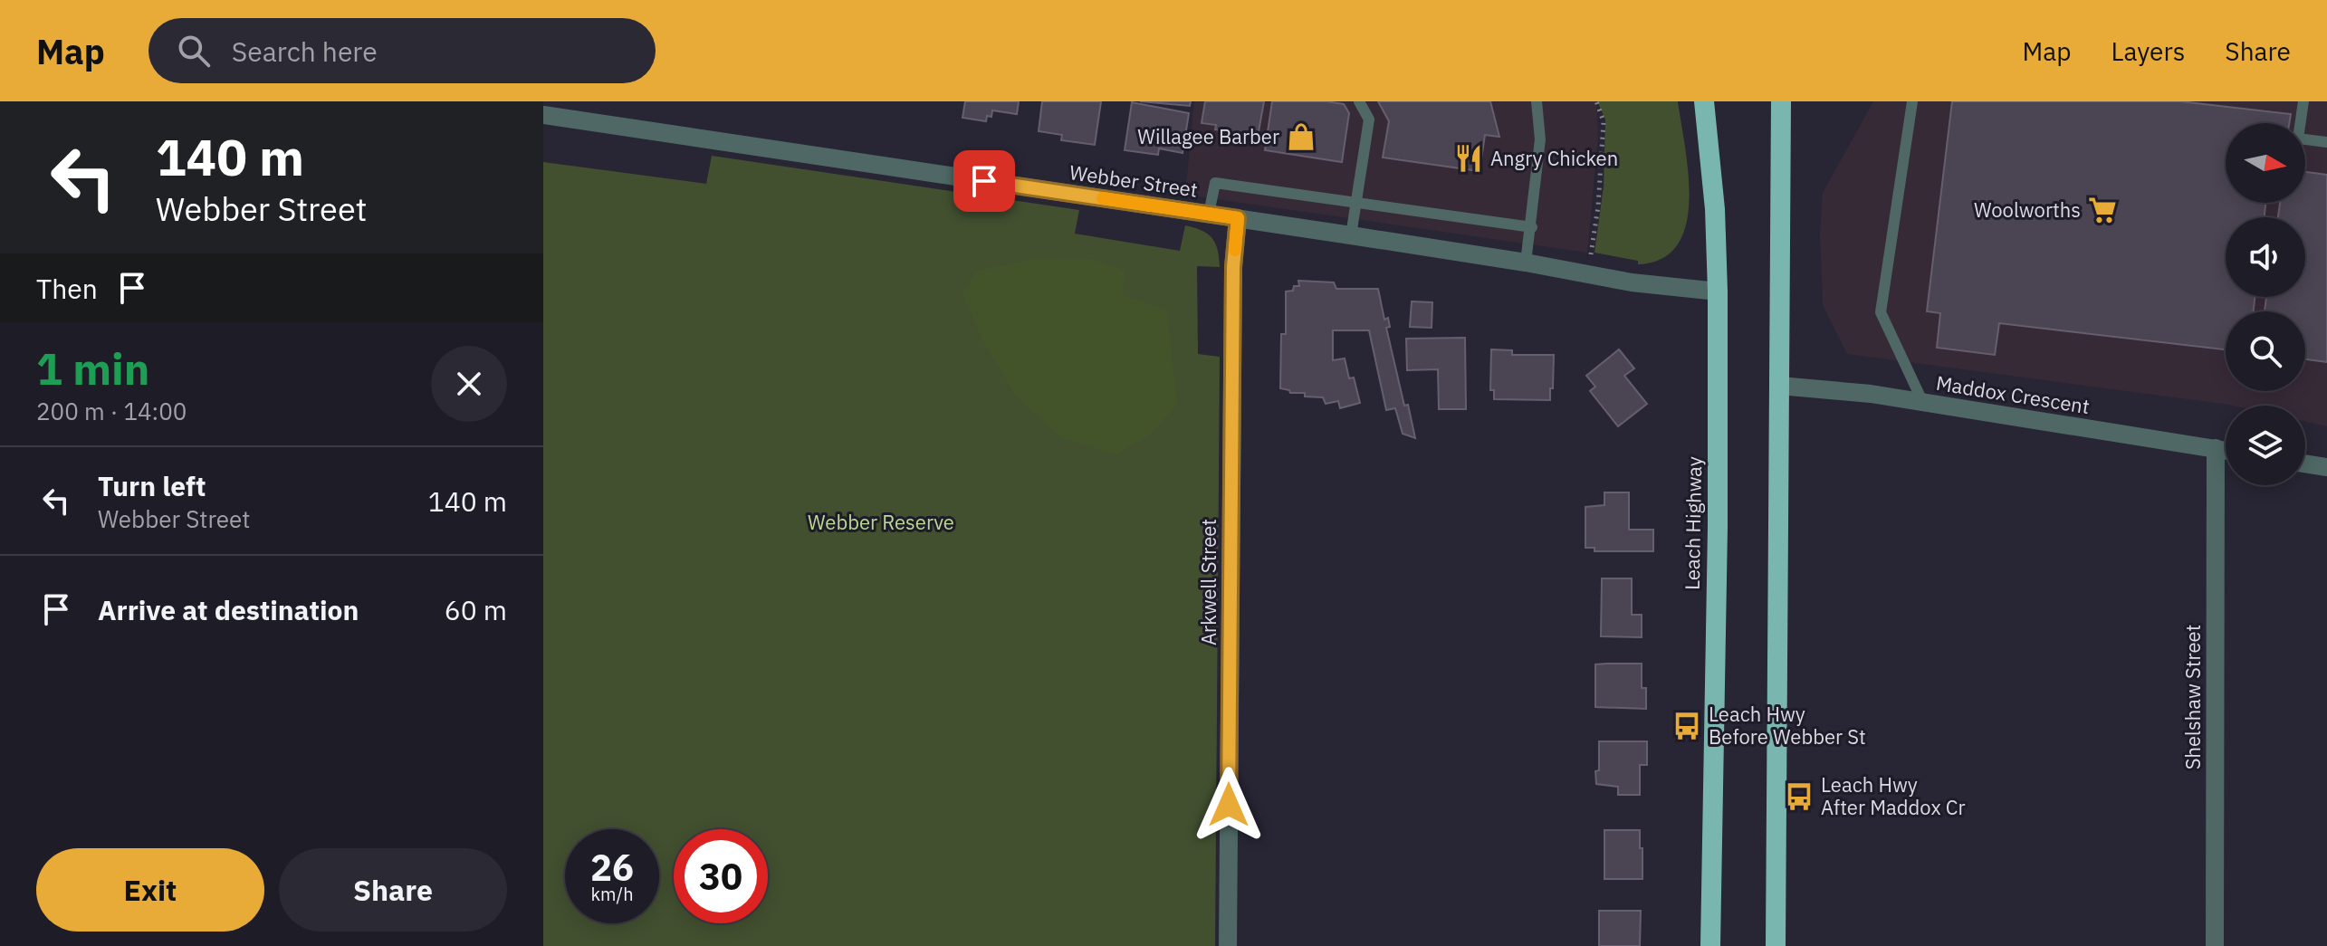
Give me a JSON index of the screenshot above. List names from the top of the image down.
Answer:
{
  "streets": {
    "highway": ["Leach Highway"],
    "street": [
      "Webber Street",
      "Maddox Crescent",
      "Arkwell Street",
      "Shelshaw Street"
    ]
  },
  "crossings": [
    ["Webber Street", "Leach Highway"],
    ["Webber Street", "Arkwell Street"],
    ["Maddox Crescent", "Shelshaw Street"]
  ],
  "parks": ["Webber Reserve"],
  "places": {
    "shop": ["Willagee Barber"],
    "restaurant": ["Angry Chicken"],
    "supermarket": ["Woolworths"],
    "bus stop": ["Leach Hwy Before Webber St", "Leach Hwy After Maddox Cr"]
  },
  "north": "right",
  "page": {
    "header": "Map",
    "search": "Search here",
    "nav": ["Map", "Layers", "Share"],
    "turn": ["140 m", "Webber Street"],
    "then": "Then",
    "heading": ["1 min", "200 m · 14:00"],
    "list": [
      {
        "name": "Turn left",
        "note": "Webber Street",
        "value": "140 m"
      },
      {
        "name": "Arrive at destination",
        "value": "60 m"
      }
    ],
    "speed": "26 km/h",
    "limit": "30",
    "buttons": ["Exit", "Share"]
  }
}
